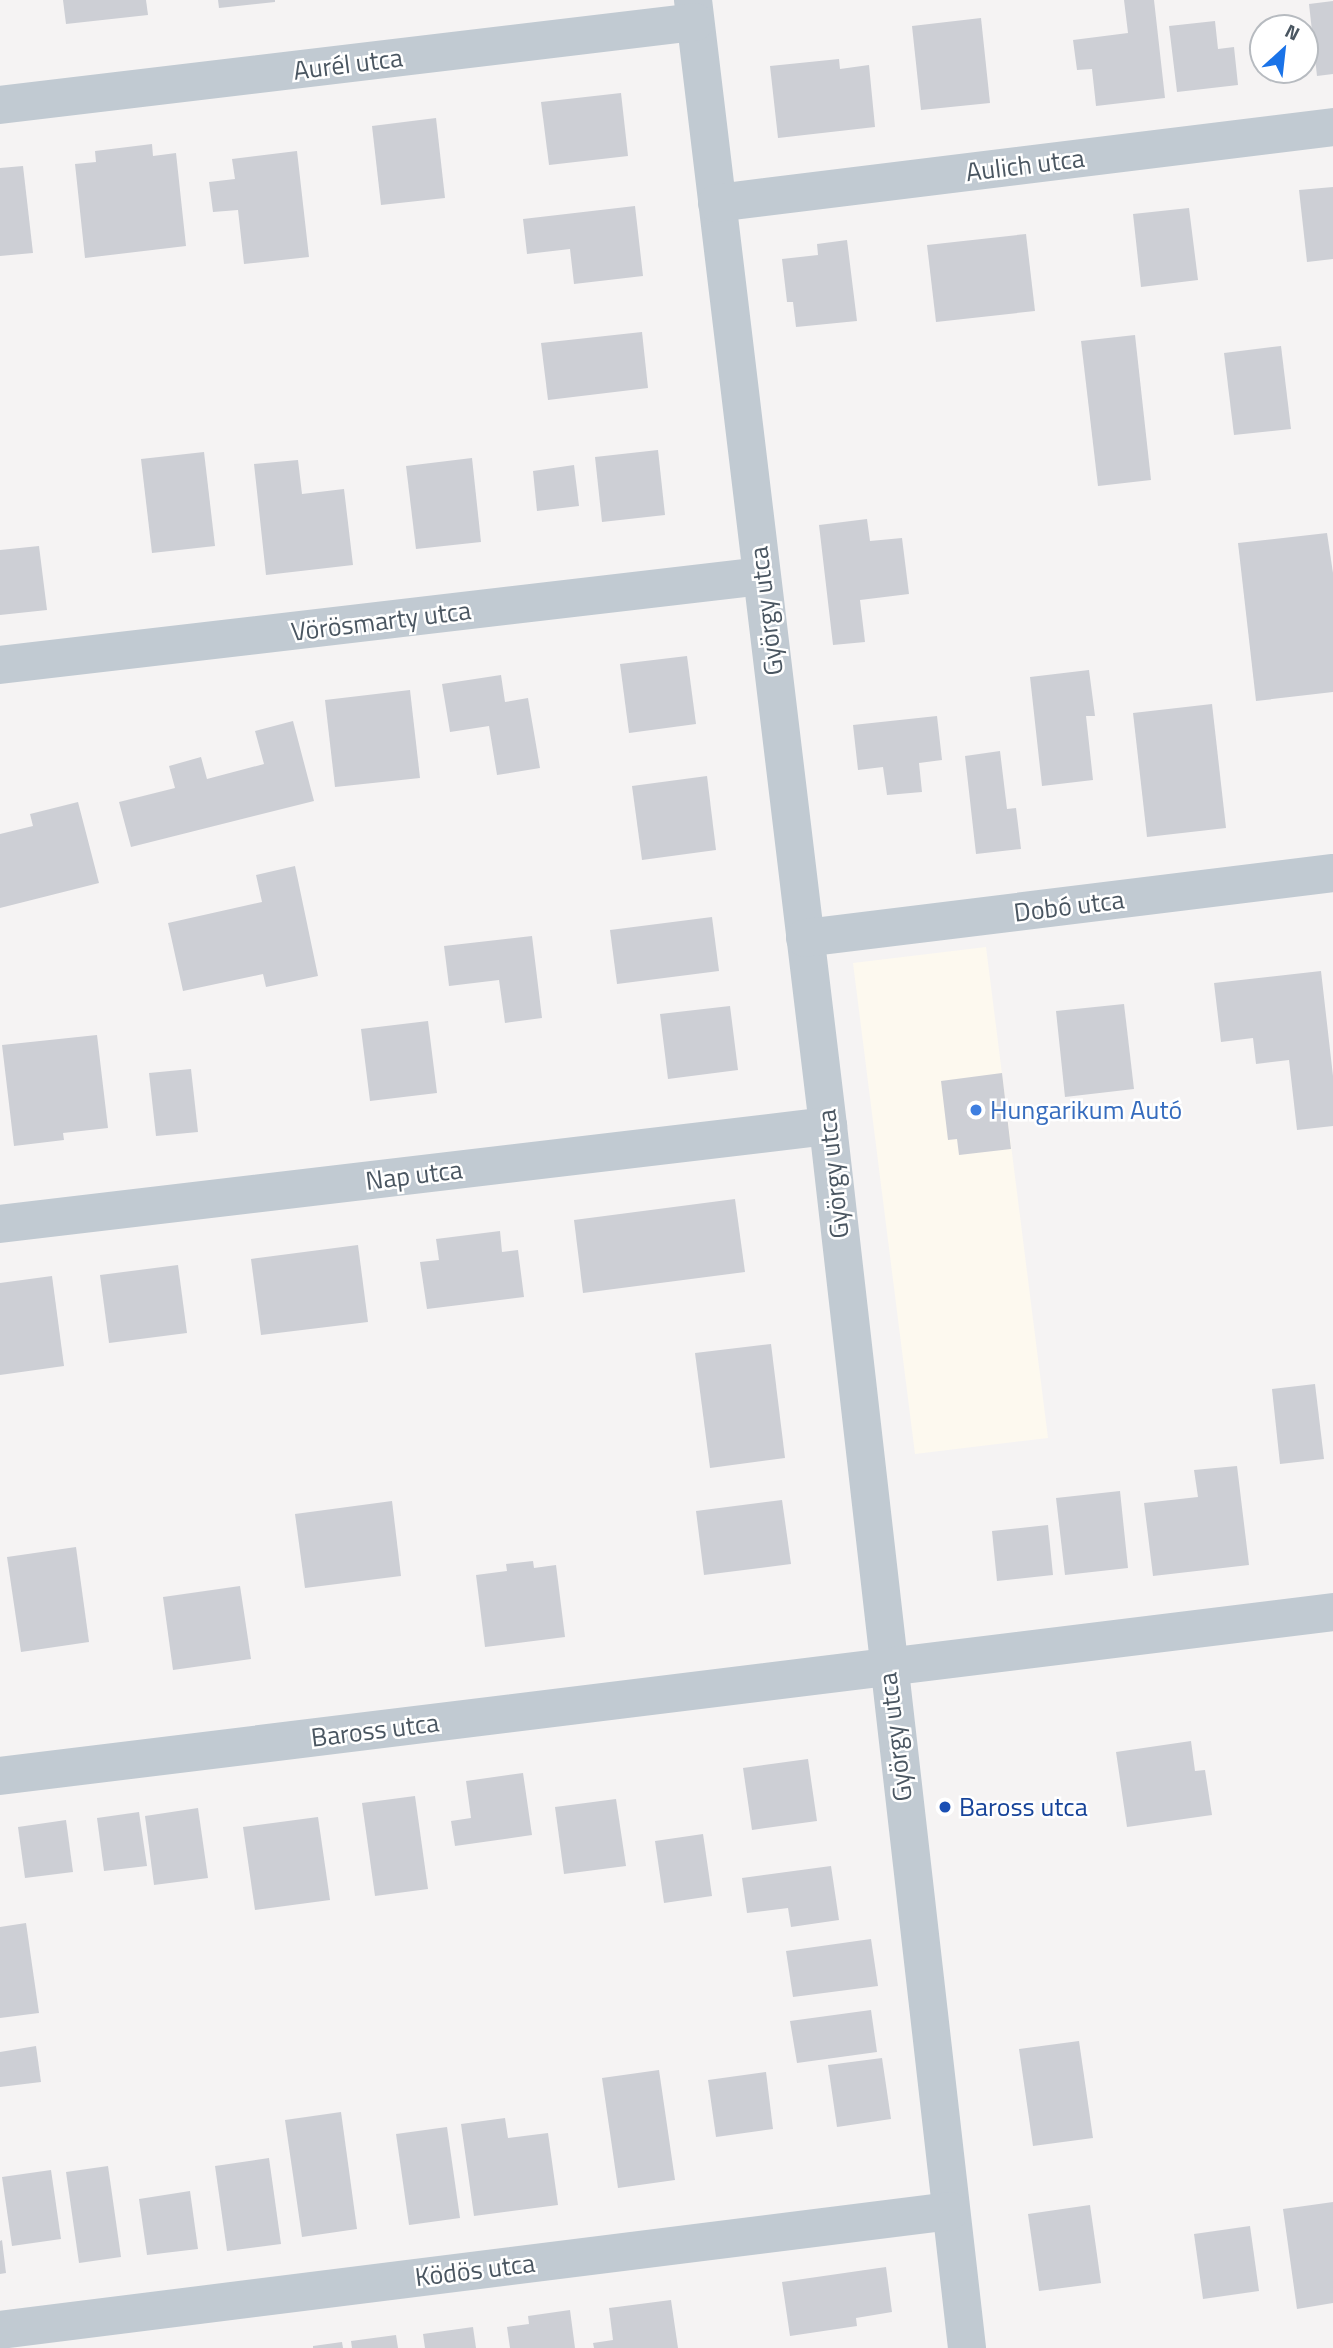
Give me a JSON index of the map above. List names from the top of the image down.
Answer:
{
  "streets": {
    "street": [
      "Aurél utca",
      "Aulich utca",
      "György utca",
      "Vörösmarty utca",
      "Dobó utca",
      "Nap utca",
      "Baross utca",
      "Ködös utca"
    ]
  },
  "crossings": [
    ["Aurél utca", "György utca"],
    ["Aulich utca", "György utca"],
    ["György utca", "Vörösmarty utca"],
    ["György utca", "Dobó utca"],
    ["György utca", "Nap utca"],
    ["György utca", "Baross utca"],
    ["György utca", "Ködös utca"]
  ],
  "places": ["Hungarikum Autó", "Baross utca"],
  "north": "top right"
}
